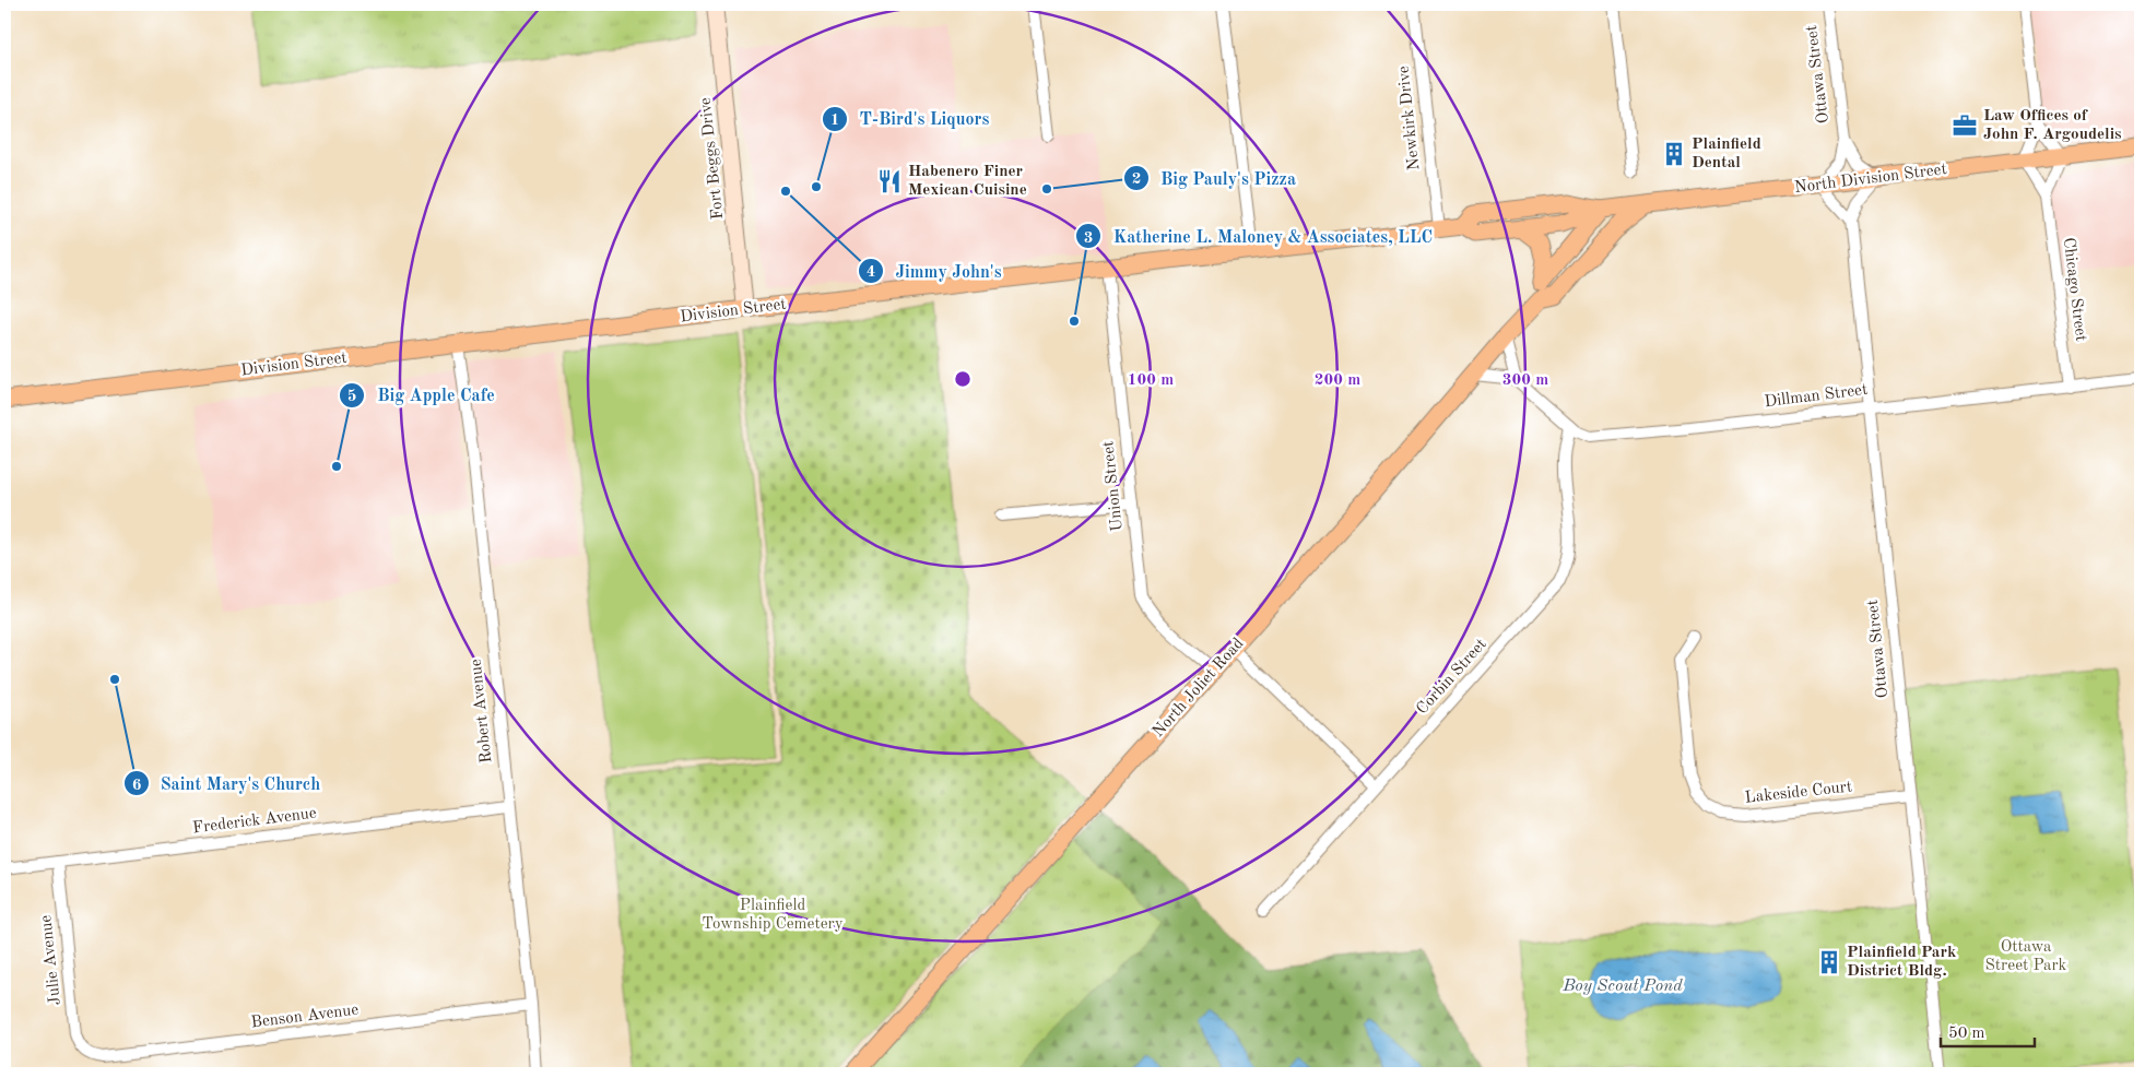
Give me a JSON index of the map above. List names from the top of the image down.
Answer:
{
  "streets": {
    "main road": ["North Division Street", "Division Street", "North Joliet Road"],
    "street": [
      "Ottawa Street",
      "Newkirk Drive",
      "Fort Beggs Drive",
      "Chicago Street",
      "Dillman Street",
      "Union Street",
      "Corbin Street",
      "Robert Avenue",
      "Lakeside Court",
      "Frederick Avenue",
      "Julie Avenue",
      "Benson Avenue"
    ]
  },
  "crossings": [
    ["Ottawa Street", "North Division Street"],
    ["Ottawa Street", "Dillman Street"],
    ["Ottawa Street", "Lakeside Court"],
    ["Newkirk Drive", "Division Street"],
    ["Fort Beggs Drive", "Division Street"],
    ["North Division Street", "Chicago Street"],
    ["North Division Street", "Division Street"],
    ["North Division Street", "North Joliet Road"],
    ["Chicago Street", "Dillman Street"],
    ["Division Street", "Union Street"],
    ["Division Street", "Robert Avenue"],
    ["Dillman Street", "Corbin Street"],
    ["Union Street", "North Joliet Road"],
    ["Robert Avenue", "Frederick Avenue"],
    ["Robert Avenue", "Benson Avenue"],
    ["Frederick Avenue", "Julie Avenue"],
    ["Julie Avenue", "Benson Avenue"]
  ],
  "water": ["Boy Scout Pond"],
  "parks": ["Plainfield Township Cemetery", "Ottawa Street Park"],
  "places": {
    "office": ["Law Offices of John F. Argoudelis"],
    "building": ["Plainfield Dental", "Plainfield Park District Bldg."],
    "restaurant": ["Habenero Finer Mexican Cuisine"],
    "other": [
      "T-Bird's Liquors",
      "Big Pauly's Pizza",
      "Jimmy John's",
      "Katherine L. Maloney & Associates, LLC",
      "Big Apple Cafe",
      "Saint Mary's Church"
    ]
  },
  "scale_bar": "50 m",
  "rings": ["100 m", "200 m", "300 m"]
}
